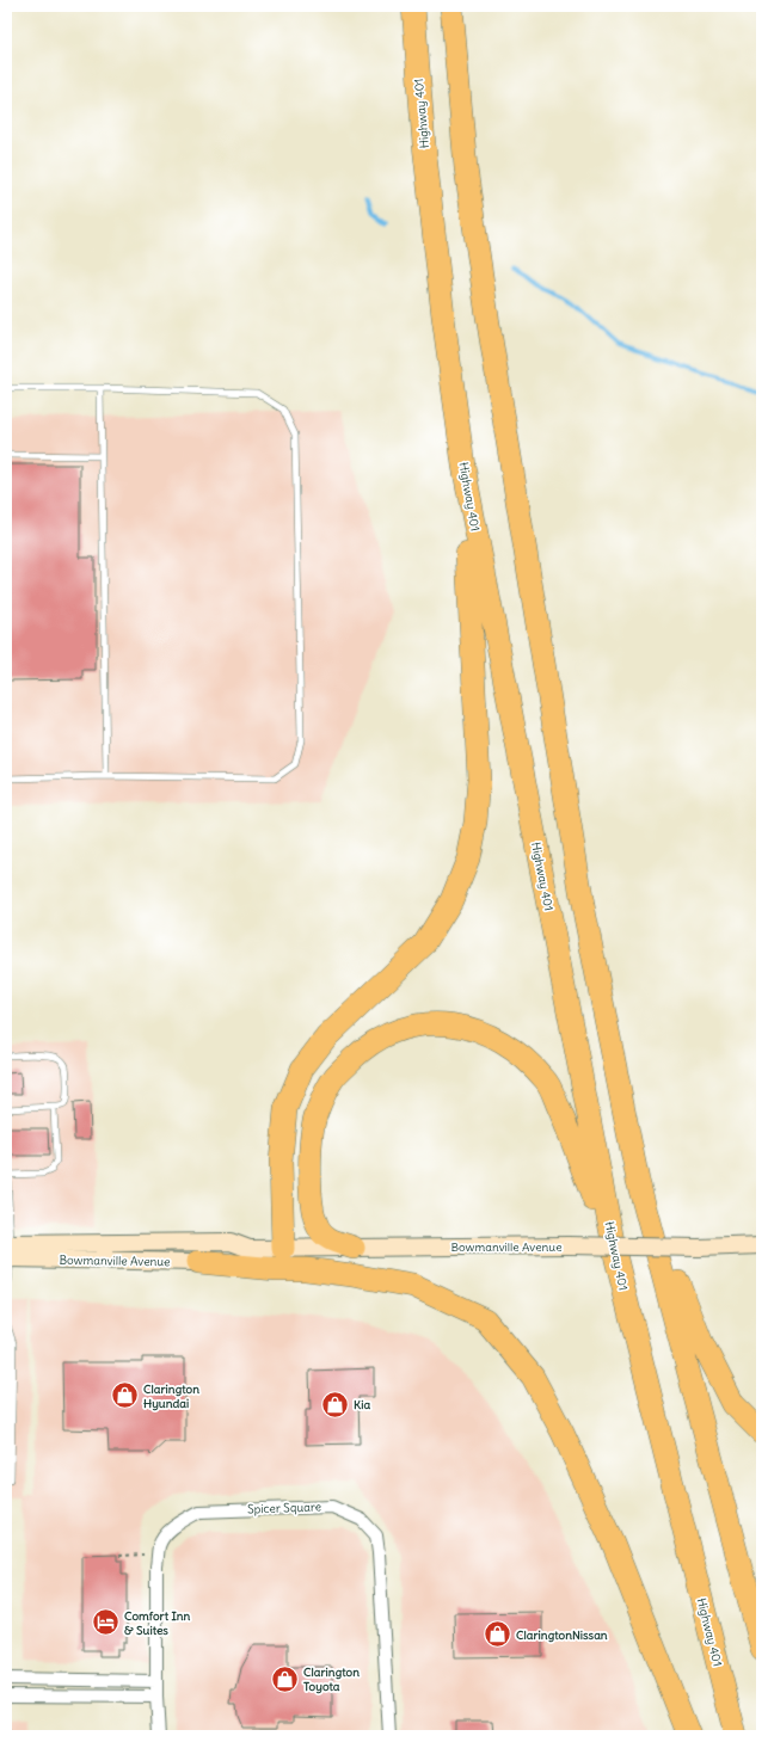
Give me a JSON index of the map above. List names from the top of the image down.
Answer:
{
  "streets": {
    "highway": ["Highway 401"],
    "main road": ["Bowmanville Avenue"],
    "street": ["Spicer Square"]
  },
  "places": {
    "shop": [
      "Clarington Hyundai",
      "Kia",
      "ClaringtonNissan",
      "Clarington Toyota"
    ],
    "hotel": ["Comfort Inn & Suites"]
  }
}
